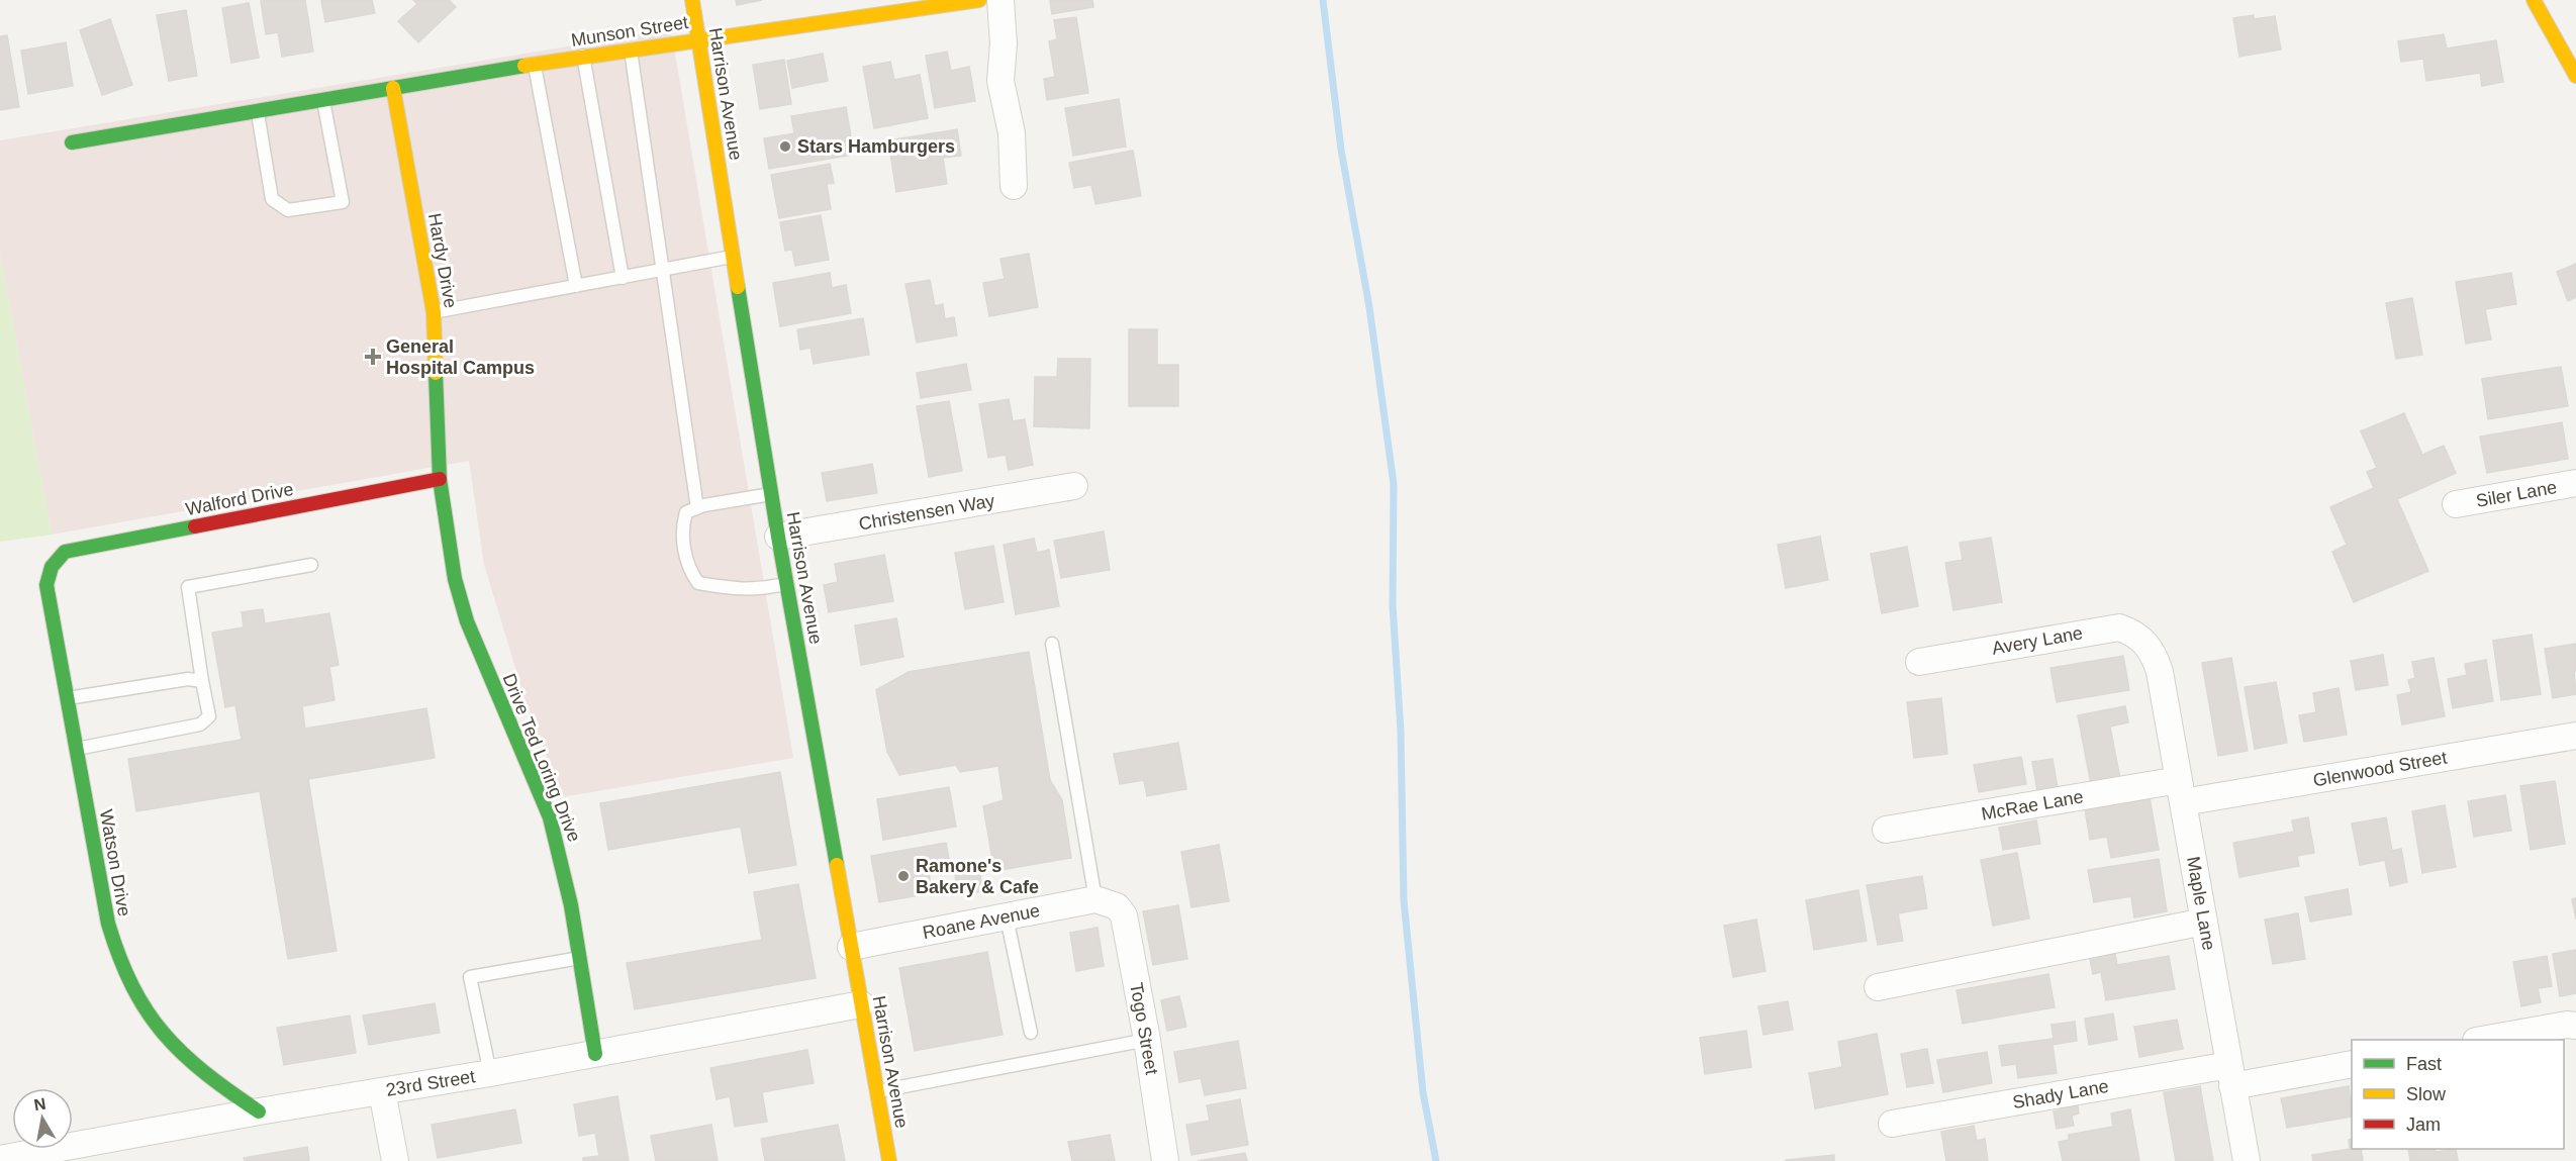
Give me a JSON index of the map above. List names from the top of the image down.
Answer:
{
  "streets": {
    "street": [
      "Munson Street",
      "Harrison Avenue",
      "Hardy Drive",
      "Siler Lane",
      "Walford Drive",
      "Christensen Way",
      "Avery Lane",
      "Drive Ted Loring Drive",
      "Glenwood Street",
      "McRae Lane",
      "Watson Drive",
      "Maple Lane",
      "Roane Avenue",
      "Togo Street",
      "23rd Street",
      "Shady Lane"
    ]
  },
  "crossings": [
    ["Munson Street", "Harrison Avenue"],
    ["Munson Street", "Hardy Drive"],
    ["Harrison Avenue", "Christensen Way"],
    ["Harrison Avenue", "Roane Avenue"],
    ["Harrison Avenue", "23rd Street"],
    ["Hardy Drive", "Walford Drive"],
    ["Hardy Drive", "Drive Ted Loring Drive"],
    ["Walford Drive", "Drive Ted Loring Drive"],
    ["Walford Drive", "Watson Drive"],
    ["Avery Lane", "Maple Lane"],
    ["Drive Ted Loring Drive", "23rd Street"],
    ["Glenwood Street", "McRae Lane"],
    ["Glenwood Street", "Maple Lane"],
    ["McRae Lane", "Maple Lane"],
    ["Watson Drive", "23rd Street"],
    ["Maple Lane", "Shady Lane"],
    ["Roane Avenue", "Togo Street"]
  ],
  "places": {
    "other": ["Stars Hamburgers", "Ramone's Bakery & Cafe"],
    "health": ["General Hospital Campus"]
  },
  "legend": ["Fast", "Slow", "Jam"],
  "north": "top"
}
